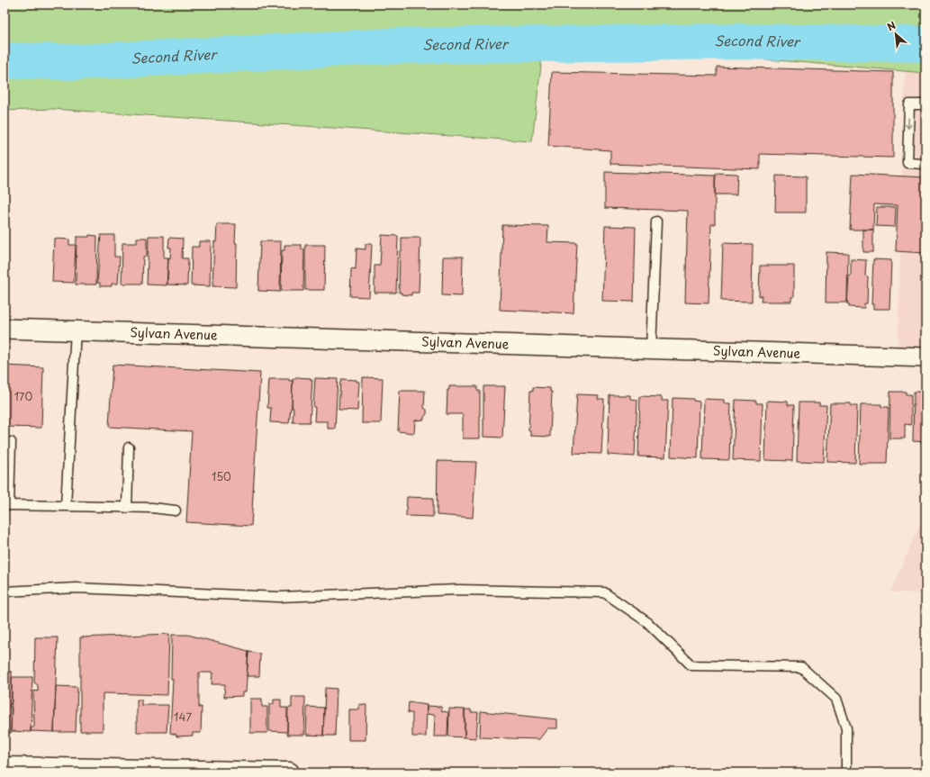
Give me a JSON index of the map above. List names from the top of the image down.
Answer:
{
  "streets": {
    "street": ["Sylvan Avenue"]
  },
  "water": ["Second River"],
  "house_numbers": ["170", "150", "147"],
  "north": "top left"
}
